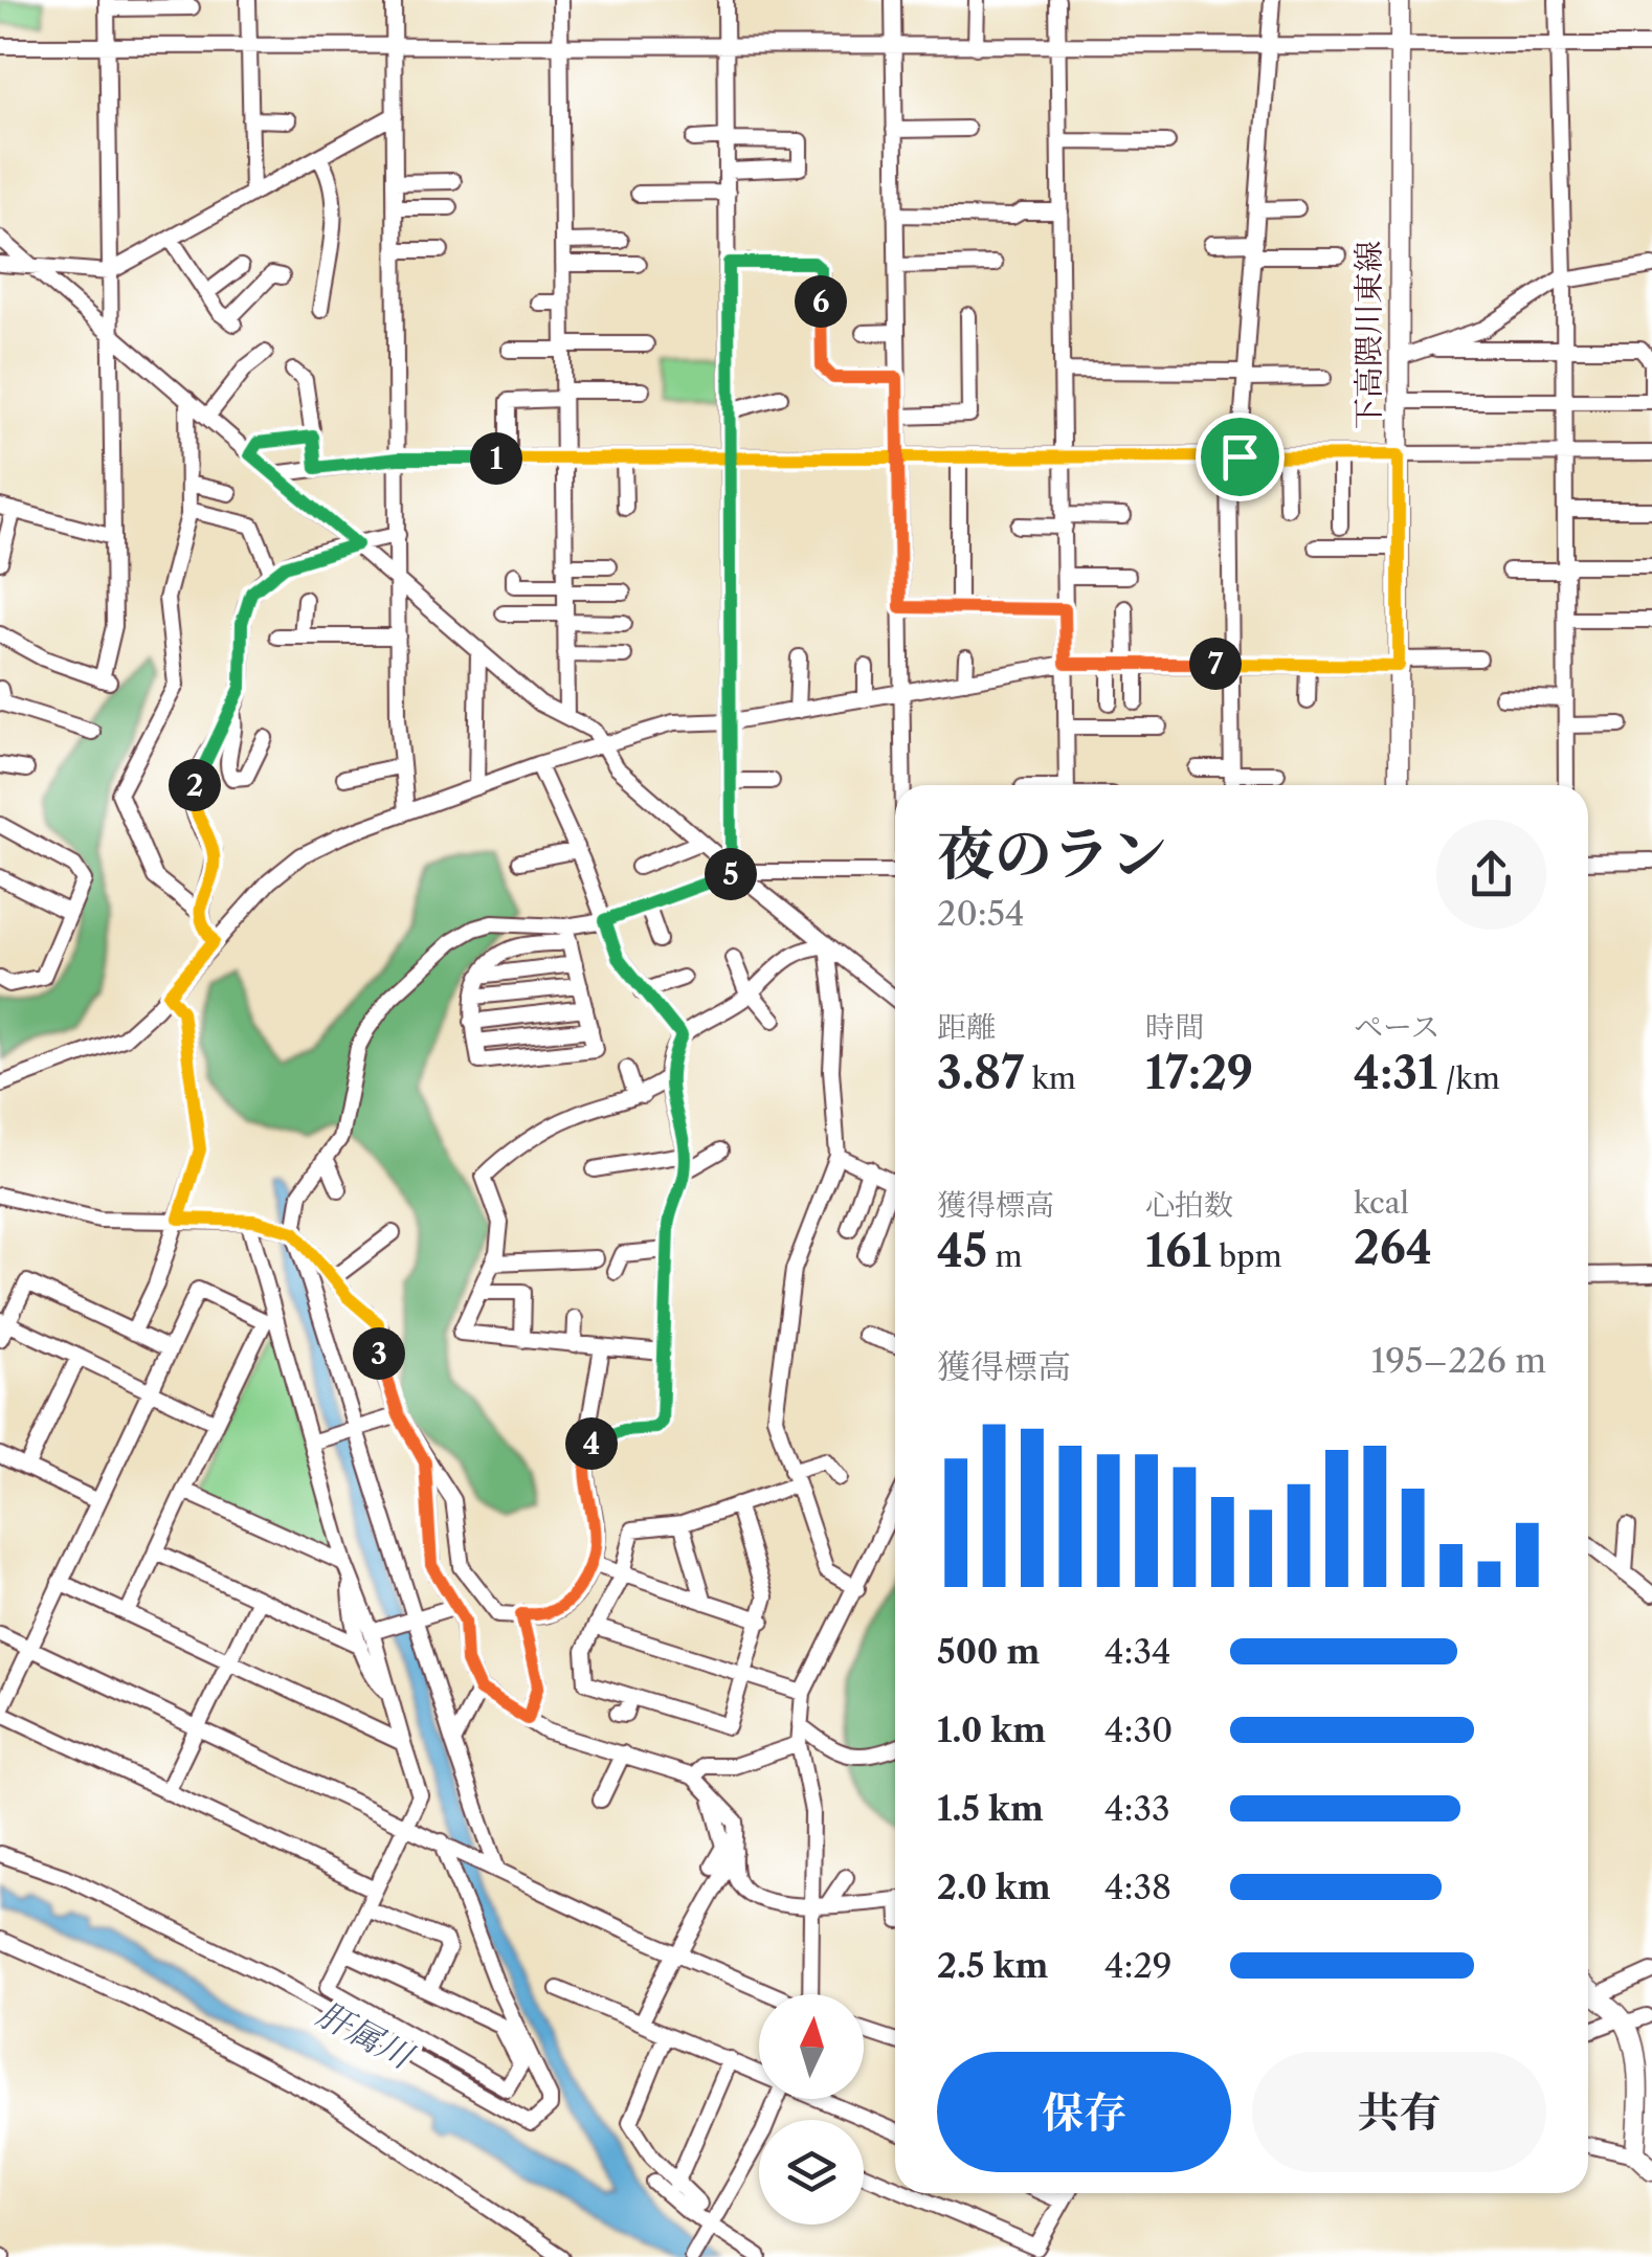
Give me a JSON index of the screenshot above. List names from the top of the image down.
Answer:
{
  "streets": {
    "main road": ["下高隈川東線"]
  },
  "water": ["肝属川"],
  "north": "top",
  "page": {
    "pins": [
      "6",
      "1",
      "7",
      "2",
      "5",
      "3",
      "4"
    ],
    "heading": ["夜のラン", "20:54"],
    "stats": [
      ["距離", "3.87 km"],
      ["時間", "17:29"],
      ["ペース", "4:31 /km"],
      ["獲得標高", "45 m"],
      ["心拍数", "161 bpm"],
      ["kcal", "264"]
    ],
    "chart": ["獲得標高", "195–226 m"],
    "list": [
      {
        "name": "500 m",
        "note": "4:34"
      },
      {
        "name": "1.0 km",
        "note": "4:30"
      },
      {
        "name": "1.5 km",
        "note": "4:33"
      },
      {
        "name": "2.0 km",
        "note": "4:38"
      },
      {
        "name": "2.5 km",
        "note": "4:29"
      }
    ],
    "buttons": ["保存", "共有"]
  }
}
